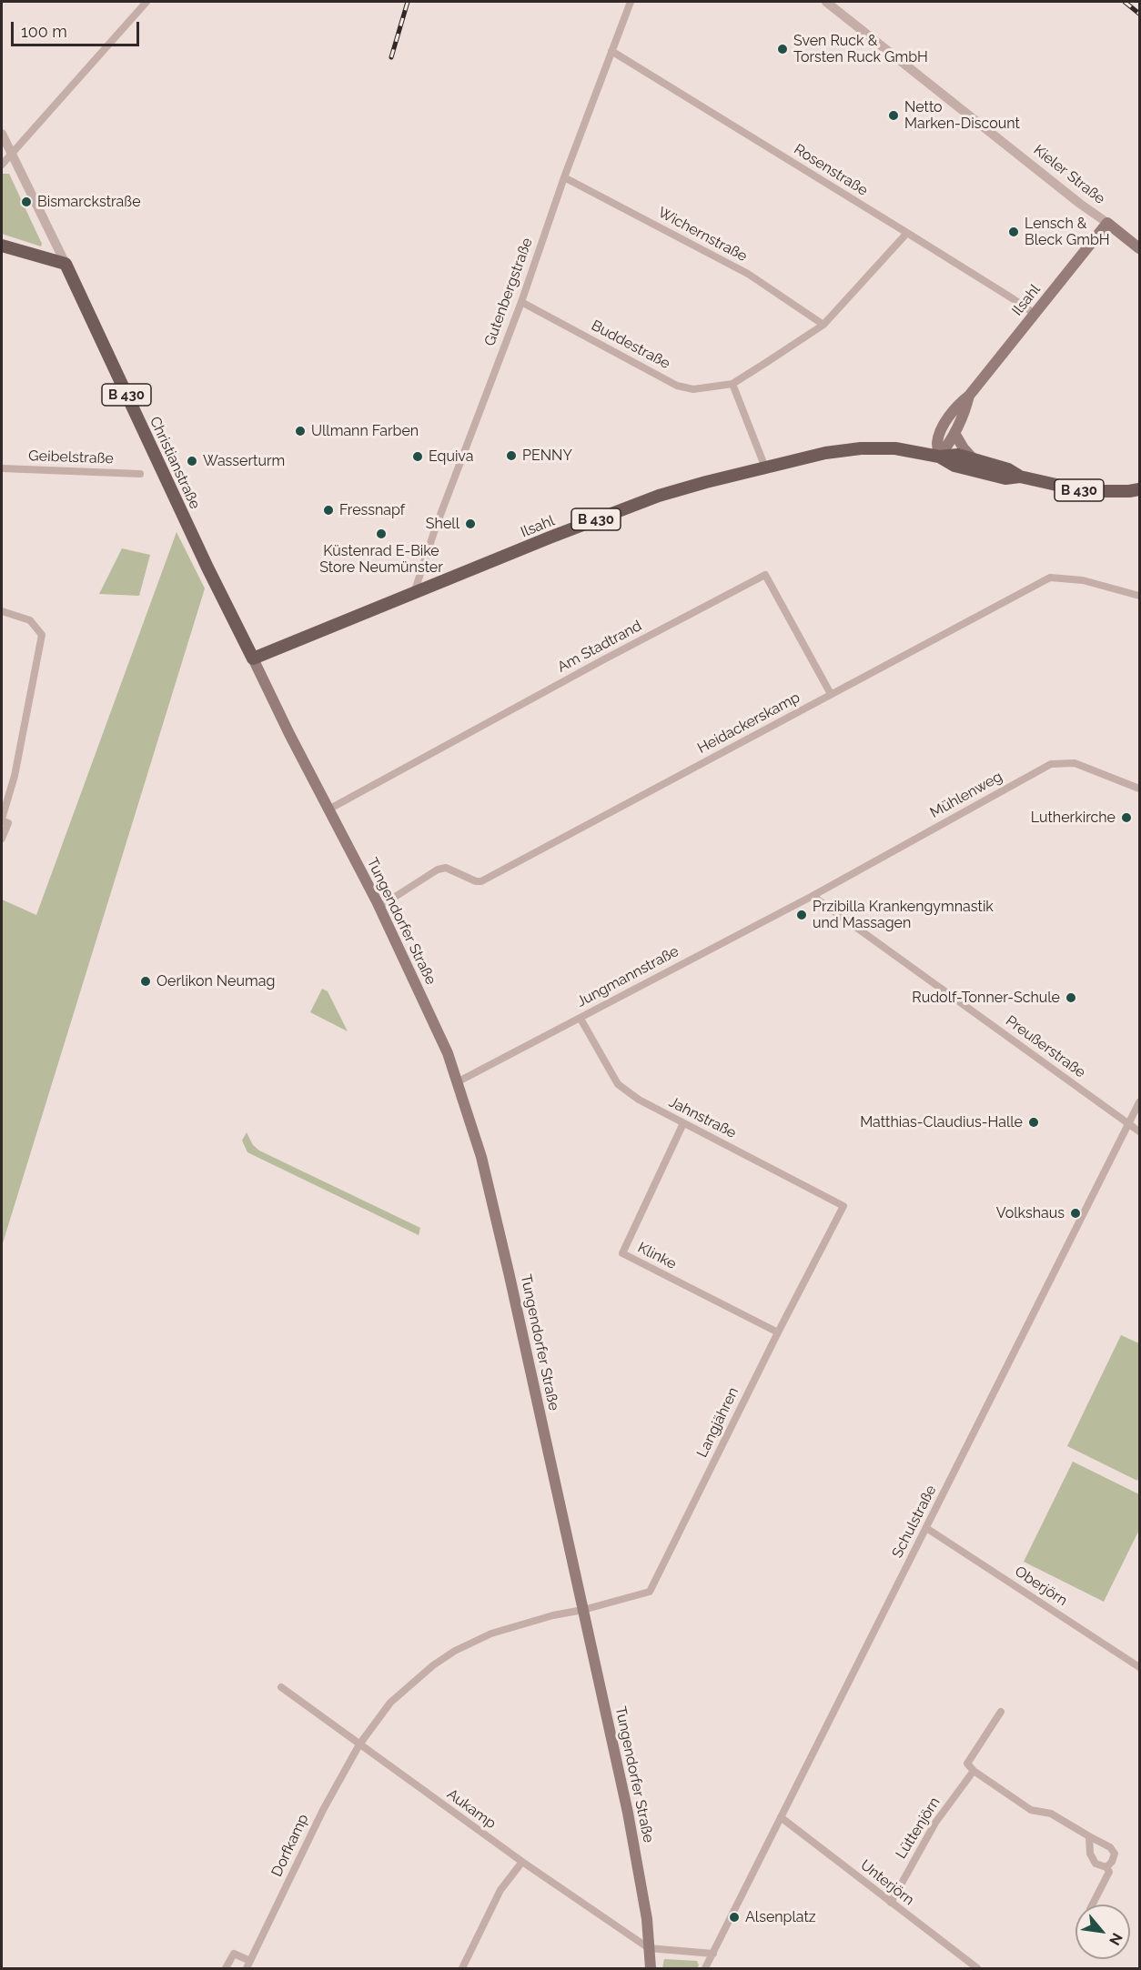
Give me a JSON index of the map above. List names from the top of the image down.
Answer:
{
  "streets": {
    "main road": [
      "Kieler Straße",
      "Ilsahl",
      "B 430",
      "Christianstraße",
      "Tungendorfer Straße"
    ],
    "street": [
      "Rosenstraße",
      "Wichernstraße",
      "Gutenbergstraße",
      "Buddestraße",
      "Geibelstraße",
      "Am Stadtrand",
      "Heidackerskamp",
      "Mühlenweg",
      "Jungmannstraße",
      "Preußerstraße",
      "Jahnstraße",
      "Klinke",
      "Langjähren",
      "Schulstraße",
      "Oberjörn",
      "Aukamp",
      "Lüttenjörn",
      "Dorfkamp",
      "Unterjörn"
    ]
  },
  "crossings": [
    ["Rosenstraße", "Gutenbergstraße"],
    ["Rosenstraße", "Ilsahl"],
    ["Rosenstraße", "Buddestraße"],
    ["Kieler Straße", "Ilsahl"],
    ["Wichernstraße", "Gutenbergstraße"],
    ["Wichernstraße", "Buddestraße"],
    ["Gutenbergstraße", "Ilsahl"],
    ["Gutenbergstraße", "Buddestraße"],
    ["Ilsahl", "B 430"],
    ["Ilsahl", "Christianstraße"],
    ["Christianstraße", "Tungendorfer Straße"],
    ["Am Stadtrand", "Heidackerskamp"],
    ["Am Stadtrand", "Tungendorfer Straße"],
    ["Heidackerskamp", "Tungendorfer Straße"],
    ["Mühlenweg", "Jungmannstraße"],
    ["Mühlenweg", "Preußerstraße"],
    ["Tungendorfer Straße", "Jungmannstraße"],
    ["Tungendorfer Straße", "Langjähren"],
    ["Tungendorfer Straße", "Aukamp"],
    ["Jungmannstraße", "Preußerstraße"],
    ["Jungmannstraße", "Jahnstraße"],
    ["Preußerstraße", "Schulstraße"],
    ["Jahnstraße", "Klinke"],
    ["Jahnstraße", "Langjähren"],
    ["Klinke", "Langjähren"],
    ["Langjähren", "Aukamp"],
    ["Langjähren", "Dorfkamp"],
    ["Schulstraße", "Oberjörn"],
    ["Schulstraße", "Unterjörn"],
    ["Aukamp", "Dorfkamp"],
    ["Lüttenjörn", "Unterjörn"]
  ],
  "places": [
    "Sven Ruck & Torsten Ruck GmbH",
    "Netto Marken-Discount",
    "Bismarckstraße",
    "Lensch & Bleck GmbH",
    "Ullmann Farben",
    "PENNY",
    "Equiva",
    "Wasserturm",
    "Fressnapf",
    "Shell",
    "Küstenrad E-Bike Store Neumünster",
    "Lutherkirche",
    "Przibilla Krankengymnastik und Massagen",
    "Oerlikon Neumag",
    "Rudolf-Tonner-Schule",
    "Matthias-Claudius-Halle",
    "Volkshaus",
    "Alsenplatz"
  ],
  "scale_bar": "100 m",
  "north": "bottom right"
}
